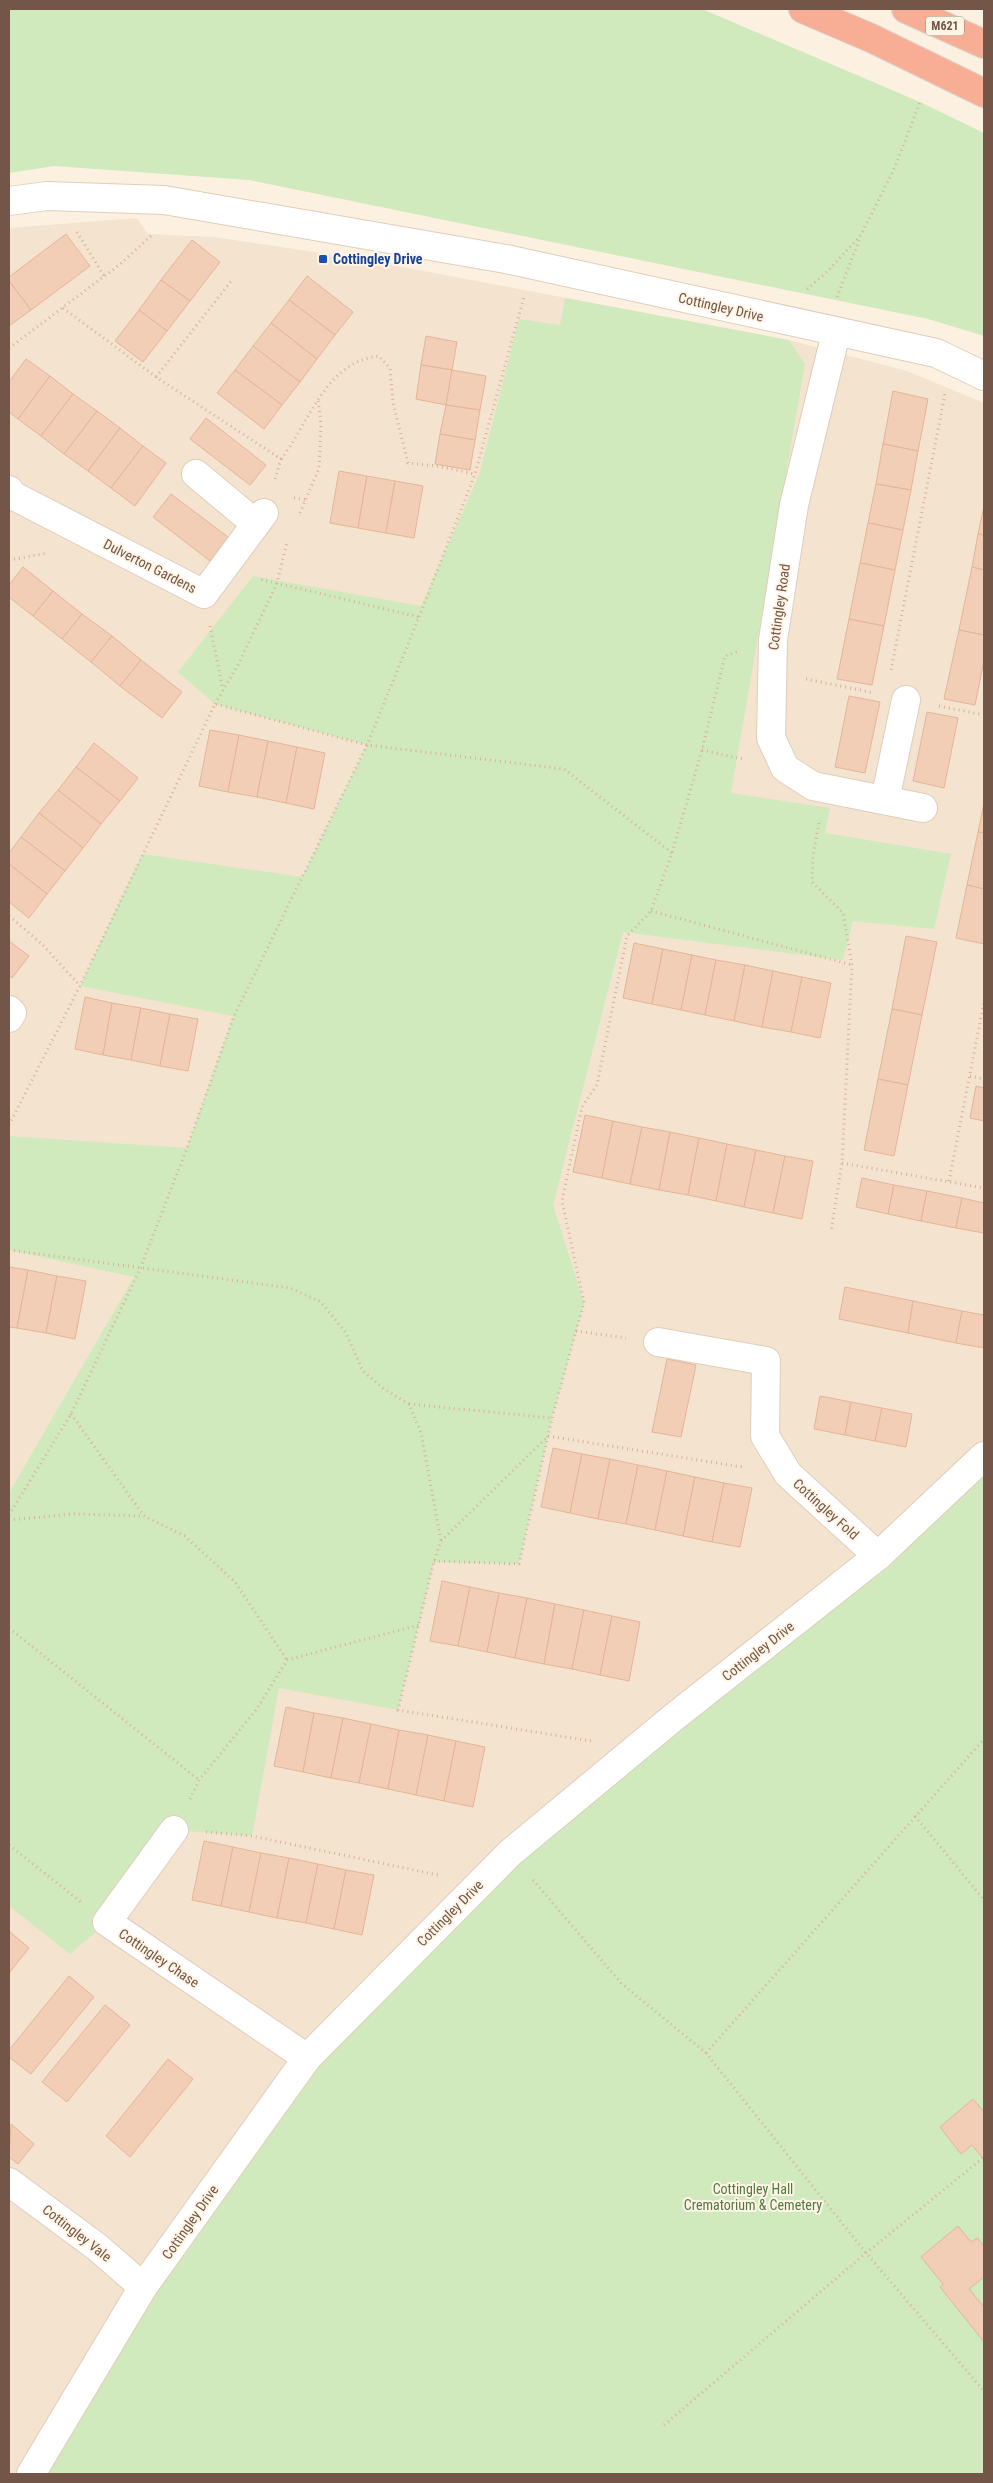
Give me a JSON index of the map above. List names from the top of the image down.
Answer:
{
  "streets": {
    "highway": ["M621"],
    "street": [
      "Cottingley Drive",
      "Dulverton Gardens",
      "Cottingley Road",
      "Cottingley Fold",
      "Cottingley Chase",
      "Cottingley Vale"
    ]
  },
  "crossings": [
    ["Cottingley Drive", "Cottingley Road"],
    ["Cottingley Drive", "Cottingley Fold"],
    ["Cottingley Drive", "Cottingley Chase"],
    ["Cottingley Drive", "Cottingley Vale"]
  ],
  "parks": ["Cottingley Hall Crematorium & Cemetery"],
  "places": {
    "transit": ["Cottingley Drive"]
  }
}
